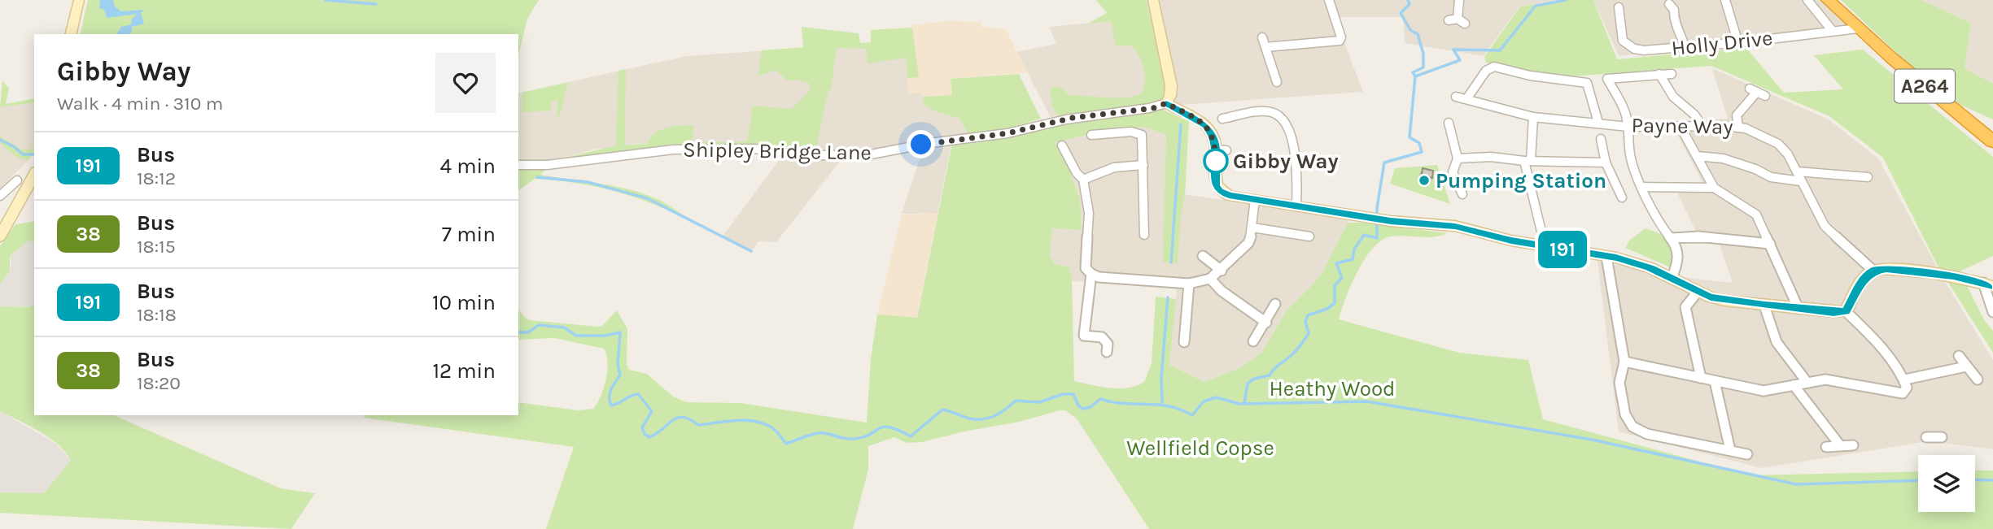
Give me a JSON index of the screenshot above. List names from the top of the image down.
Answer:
{
  "streets": {
    "highway": ["A264"],
    "street": ["Holly Drive", "Payne Way", "Shipley Bridge Lane"]
  },
  "crossings": [
    ["Holly Drive", "A264"]
  ],
  "parks": ["Heathy Wood", "Wellfield Copse"],
  "places": ["Gibby Way", "Pumping Station"],
  "lines": ["bus line 191"],
  "page": {
    "on_map": "191",
    "heading": ["Gibby Way", "Walk · 4 min · 310 m"],
    "list": [
      {
        "mark": "191",
        "name": "Bus",
        "note": "18:12",
        "value": "4 min"
      },
      {
        "mark": "38",
        "name": "Bus",
        "note": "18:15",
        "value": "7 min"
      },
      {
        "mark": "191",
        "name": "Bus",
        "note": "18:18",
        "value": "10 min"
      },
      {
        "mark": "38",
        "name": "Bus",
        "note": "18:20",
        "value": "12 min"
      }
    ]
  }
}
